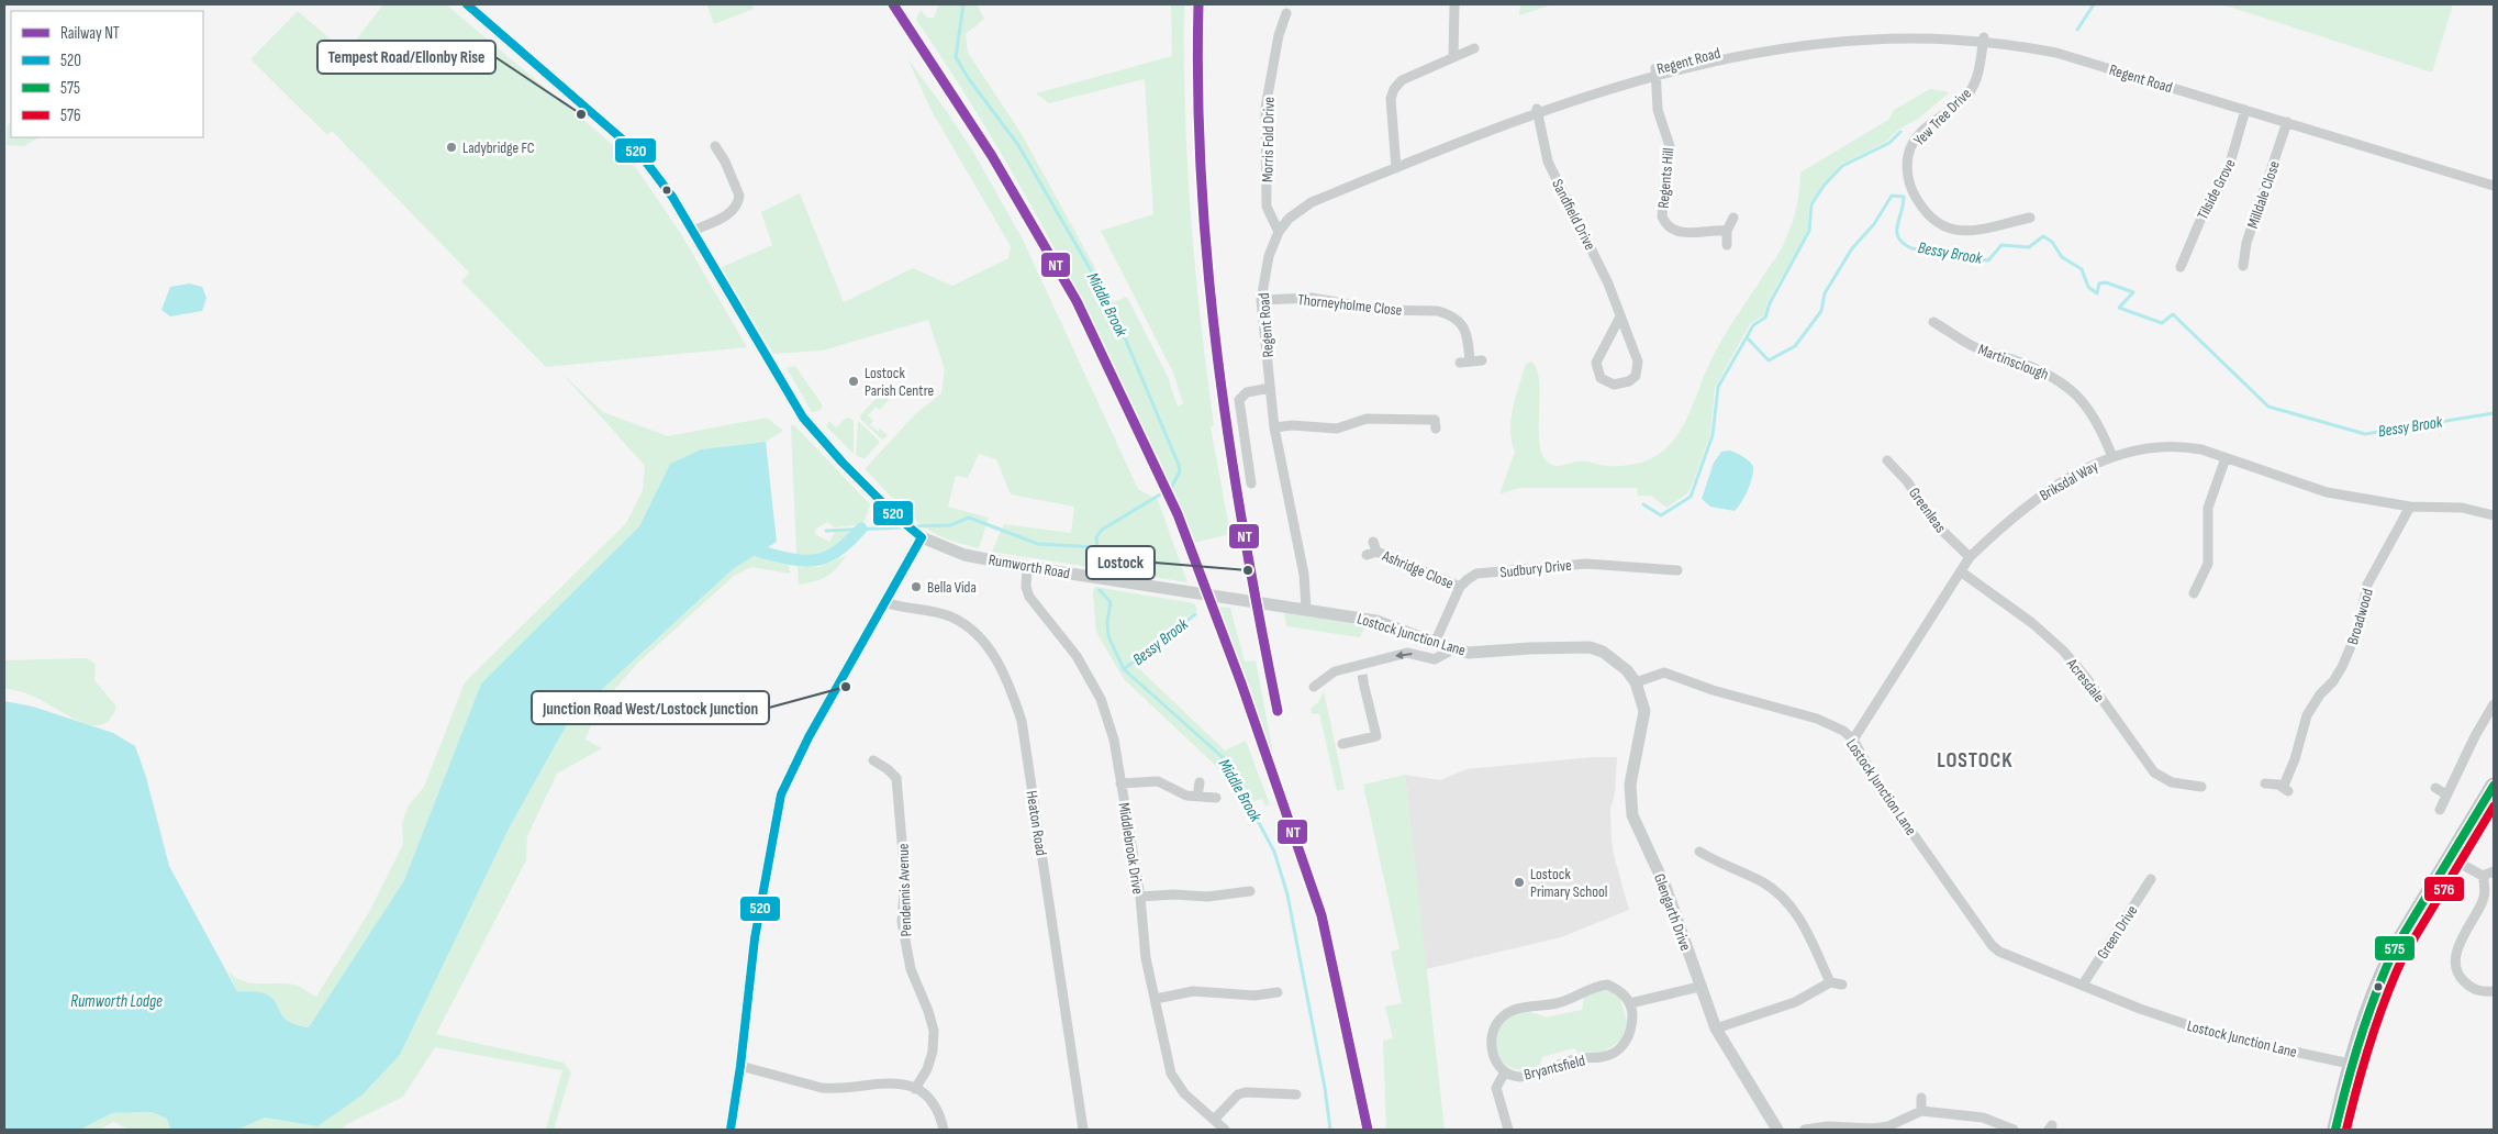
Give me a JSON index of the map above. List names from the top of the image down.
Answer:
{
  "streets": {
    "street": [
      "Regent Road",
      "Yew Tree Drive",
      "Morris Fold Drive",
      "Regents Hill",
      "Tilside Grove",
      "Milldale Close",
      "Sandfield Drive",
      "Thorneyholme Close",
      "Martinsclough",
      "Briksdal Way",
      "Greenleas",
      "Rumworth Road",
      "Sudbury Drive",
      "Ashridge Close",
      "Broadwood",
      "Lostock Junction Lane",
      "Acresdale",
      "Heaton Road",
      "Middlebrook Drive",
      "Pendennis Avenue",
      "Glengarth Drive",
      "Green Drive",
      "Bryantsfield"
    ]
  },
  "crossings": [
    ["Regent Road", "Yew Tree Drive"],
    ["Regent Road", "Morris Fold Drive"],
    ["Regent Road", "Regents Hill"],
    ["Regent Road", "Tilside Grove"],
    ["Regent Road", "Milldale Close"],
    ["Regent Road", "Sandfield Drive"],
    ["Regent Road", "Thorneyholme Close"],
    ["Regent Road", "Lostock Junction Lane"],
    ["Martinsclough", "Briksdal Way"],
    ["Briksdal Way", "Greenleas"],
    ["Briksdal Way", "Broadwood"],
    ["Briksdal Way", "Lostock Junction Lane"],
    ["Briksdal Way", "Acresdale"],
    ["Rumworth Road", "Lostock Junction Lane"],
    ["Rumworth Road", "Middlebrook Drive"],
    ["Sudbury Drive", "Ashridge Close"],
    ["Lostock Junction Lane", "Glengarth Drive"],
    ["Lostock Junction Lane", "Green Drive"]
  ],
  "districts": ["LOSTOCK"],
  "water": ["Bessy Brook", "Middle Brook", "Rumworth Lodge"],
  "places": [
    "Tempest Road/Ellonby Rise",
    "Ladybridge FC",
    "Lostock Parish Centre",
    "Lostock",
    "Bella Vida",
    "Junction Road West/Lostock Junction",
    "Lostock Primary School"
  ],
  "lines": [
    "rail line NT",
    "transit line 520",
    "transit line 575",
    "transit line 576"
  ],
  "legend": [
    "Railway NT",
    "520",
    "575",
    "576"
  ]
}
